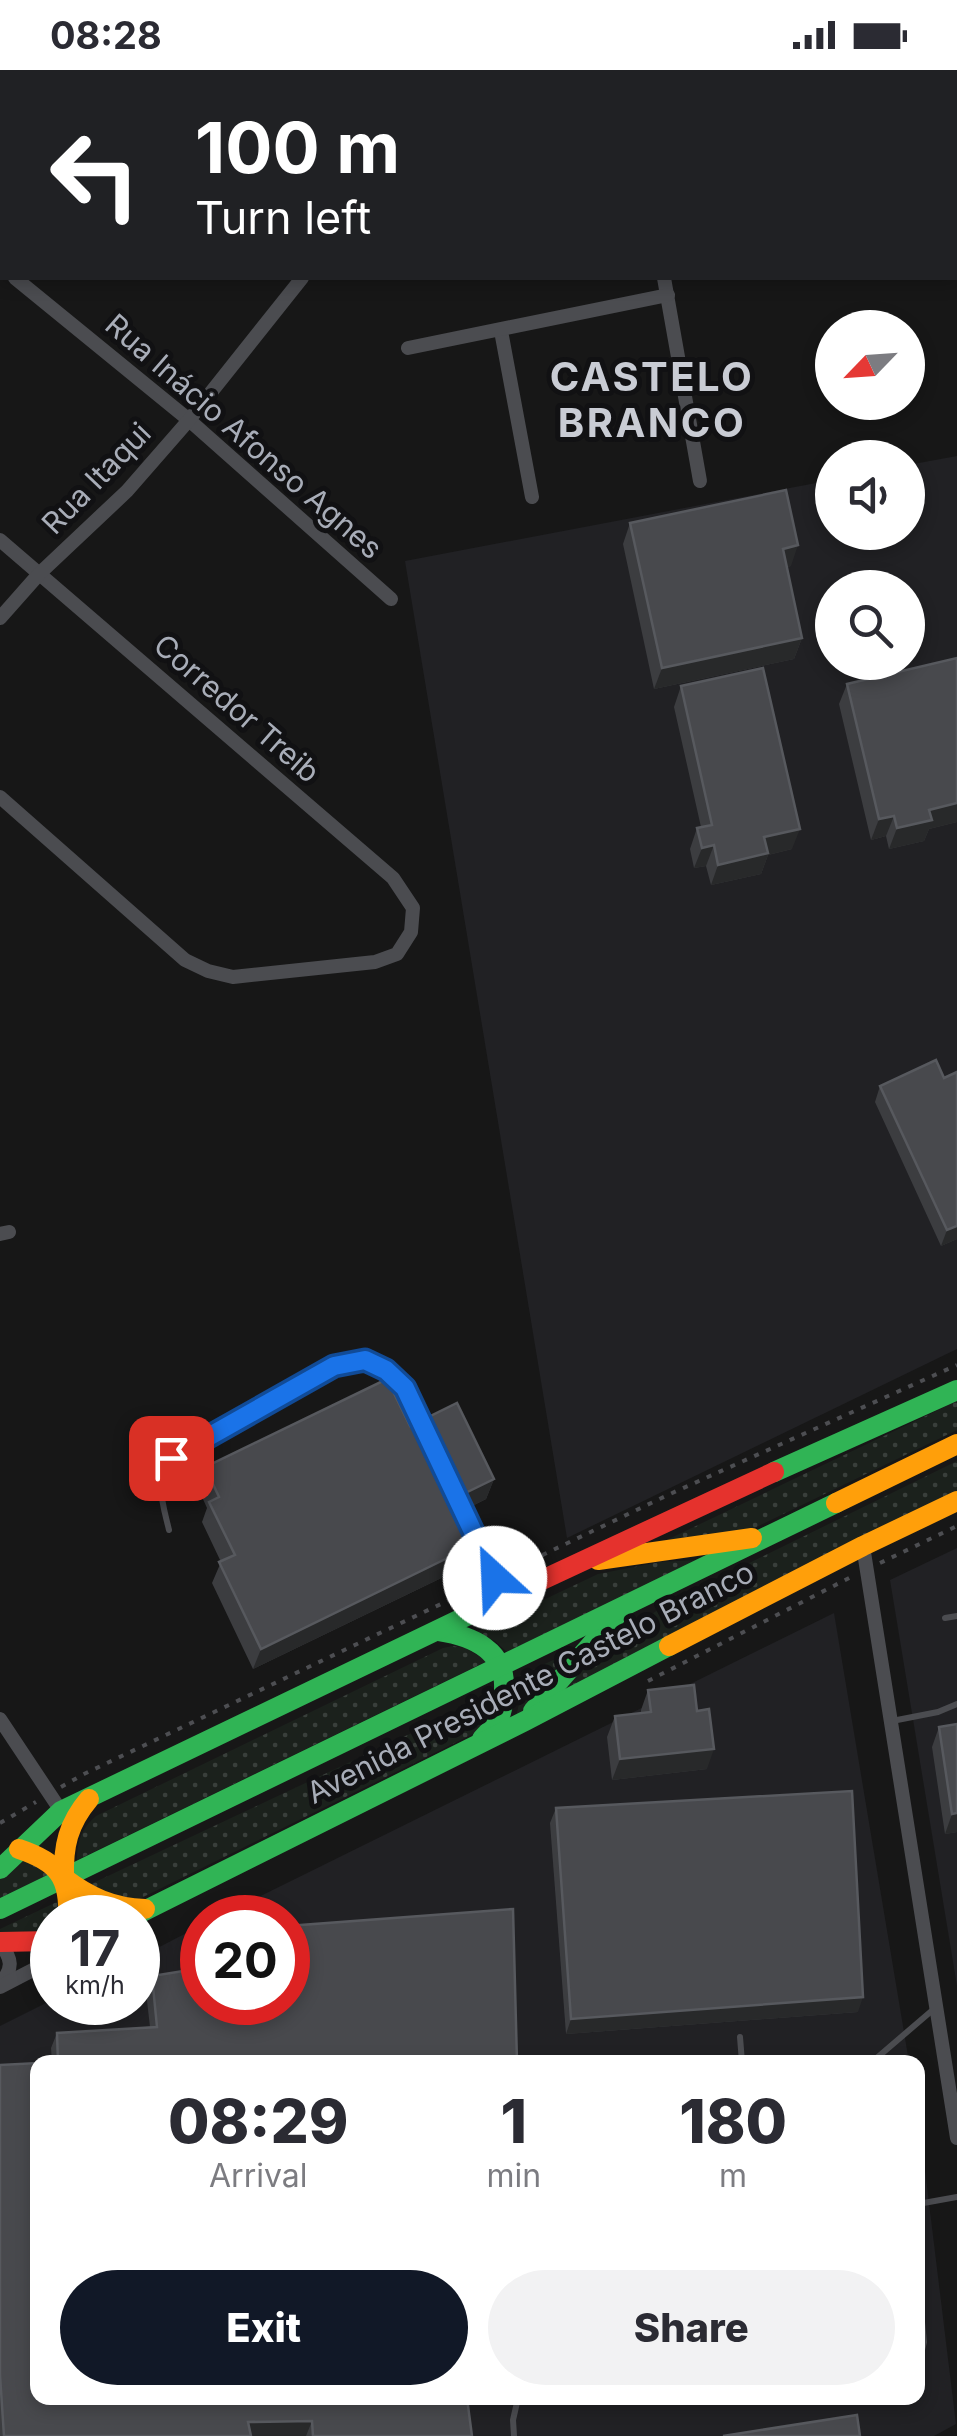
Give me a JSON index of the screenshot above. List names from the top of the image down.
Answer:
{
  "streets": {
    "main road": ["Avenida Presidente Castelo Branco"],
    "street": ["Rua Inácio Afonso Agnes", "Rua Itaqui", "Corredor Treib"]
  },
  "crossings": [
    ["Rua Inácio Afonso Agnes", "Rua Itaqui"],
    ["Rua Itaqui", "Corredor Treib"]
  ],
  "districts": ["CASTELO BRANCO"],
  "north": "bottom left",
  "page": {
    "status": "08:28",
    "turn": ["100 m", "Turn left"],
    "speed": "17 km/h",
    "limit": "20",
    "eta": [
      "08:29",
      "Arrival",
      "1",
      "min",
      "180",
      "m"
    ],
    "buttons": ["Exit", "Share"]
  }
}
